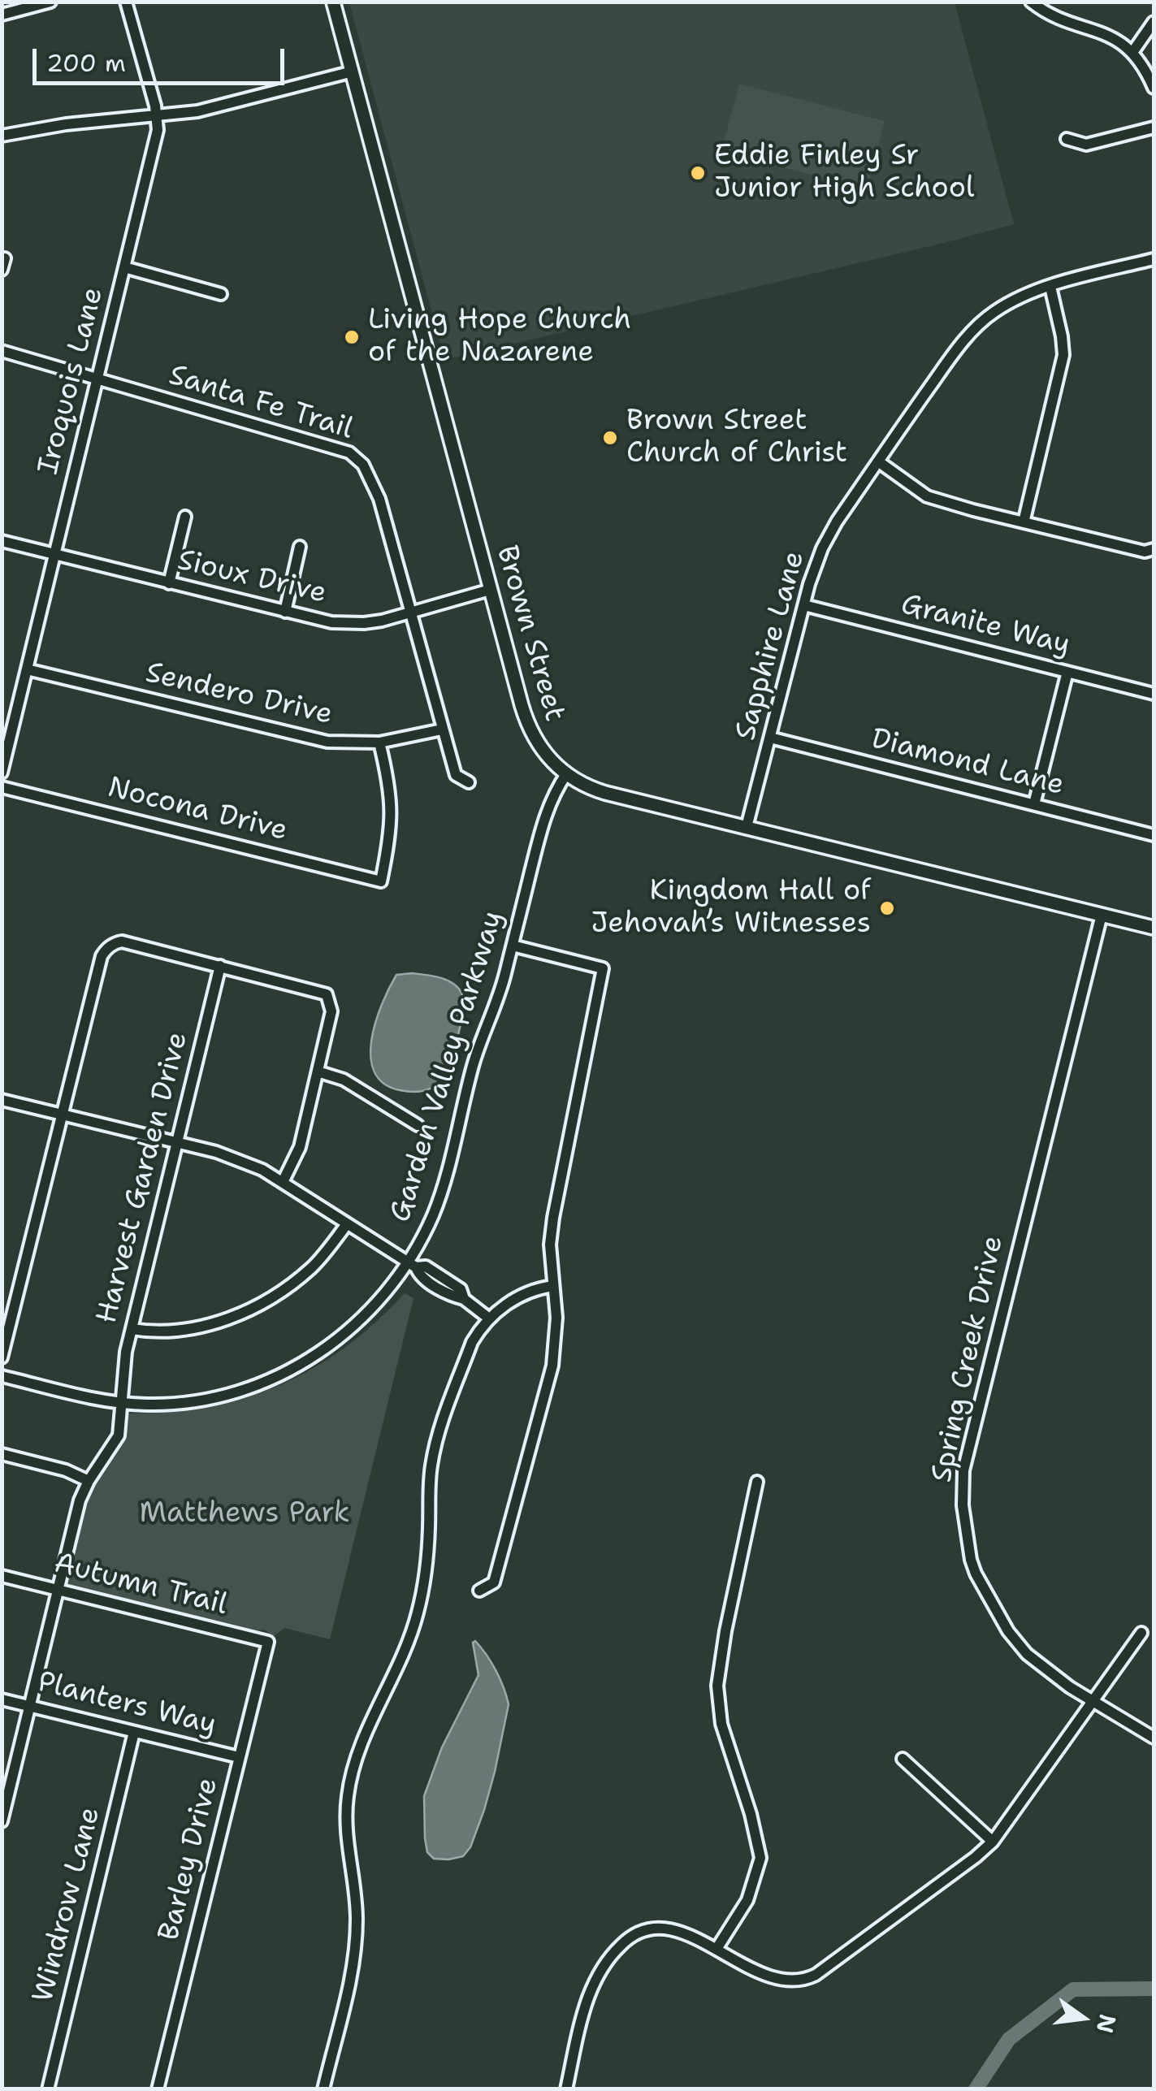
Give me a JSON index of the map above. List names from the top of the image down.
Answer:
{
  "streets": {
    "main road": ["Brown Street"],
    "street": [
      "Iroquois Lane",
      "Santa Fe Trail",
      "Sioux Drive",
      "Granite Way",
      "Sapphire Lane",
      "Sendero Drive",
      "Diamond Lane",
      "Nocona Drive",
      "Garden Valley Parkway",
      "Harvest Garden Drive",
      "Spring Creek Drive",
      "Autumn Trail",
      "Planters Way",
      "Barley Drive",
      "Windrow Lane"
    ]
  },
  "crossings": [
    ["Iroquois Lane", "Santa Fe Trail"],
    ["Iroquois Lane", "Sioux Drive"],
    ["Iroquois Lane", "Sendero Drive"],
    ["Santa Fe Trail", "Sioux Drive"],
    ["Santa Fe Trail", "Sendero Drive"],
    ["Sioux Drive", "Brown Street"],
    ["Granite Way", "Sapphire Lane"],
    ["Brown Street", "Sapphire Lane"],
    ["Brown Street", "Garden Valley Parkway"],
    ["Brown Street", "Spring Creek Drive"],
    ["Sapphire Lane", "Diamond Lane"],
    ["Sendero Drive", "Nocona Drive"],
    ["Garden Valley Parkway", "Harvest Garden Drive"],
    ["Harvest Garden Drive", "Autumn Trail"],
    ["Harvest Garden Drive", "Planters Way"],
    ["Autumn Trail", "Barley Drive"],
    ["Planters Way", "Barley Drive"],
    ["Planters Way", "Windrow Lane"]
  ],
  "parks": ["Matthews Park"],
  "places": [
    "Eddie Finley Sr Junior High School",
    "Living Hope Church of the Nazarene",
    "Brown Street Church of Christ",
    "Kingdom Hall of Jehovah’s Witnesses"
  ],
  "scale_bar": "200 m",
  "north": "right"
}
